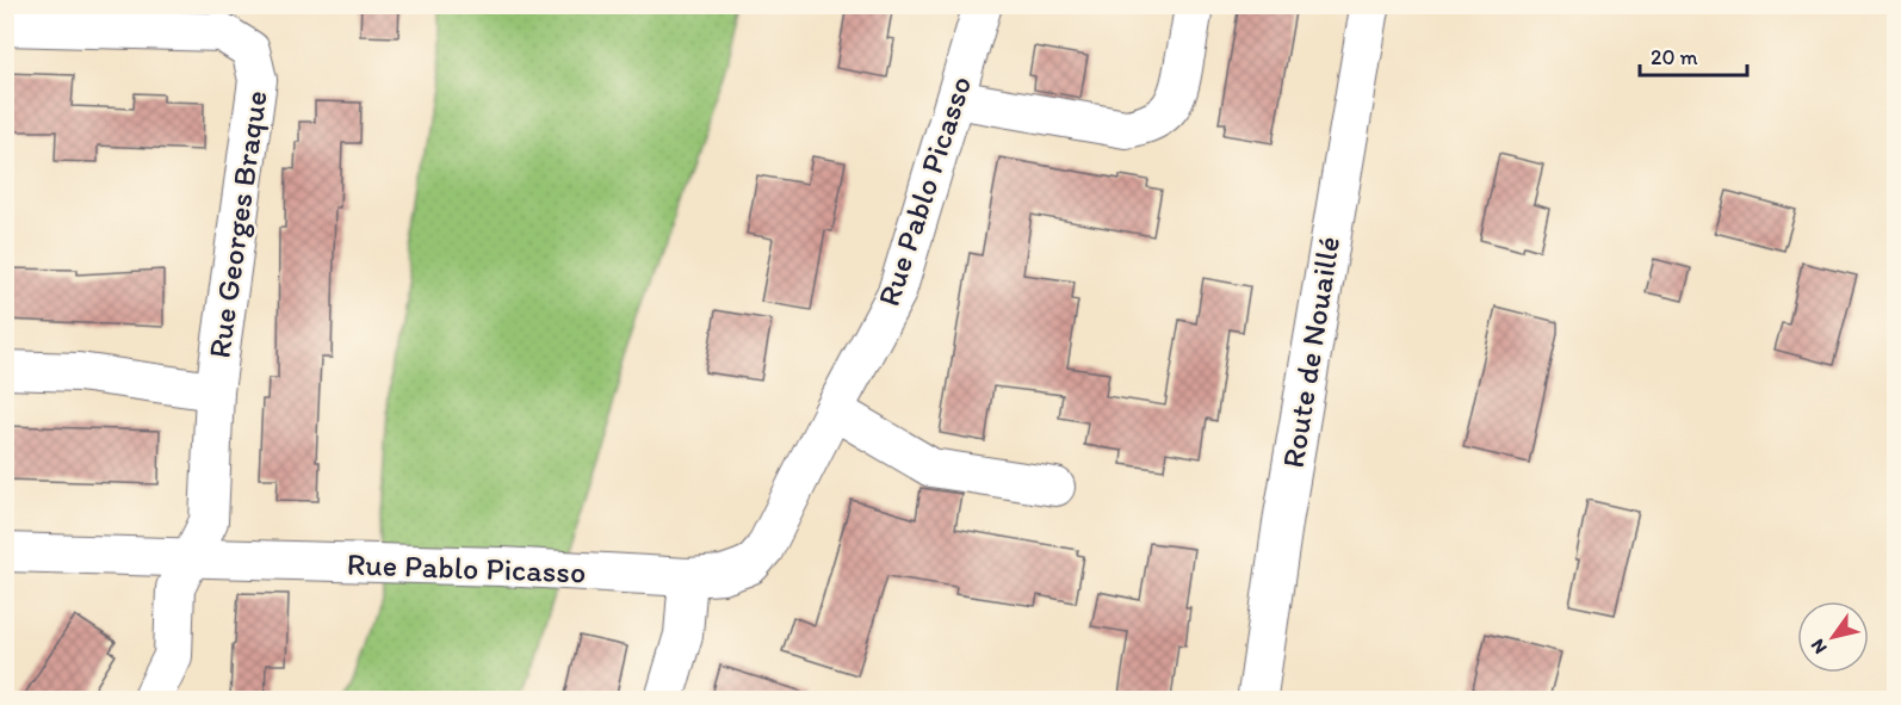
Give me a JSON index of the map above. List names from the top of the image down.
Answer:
{
  "streets": {
    "street": ["Rue Pablo Picasso", "Rue Georges Braque", "Route de Nouaillé"]
  },
  "crossings": [
    ["Rue Pablo Picasso", "Rue Georges Braque"]
  ],
  "scale_bar": "20 m",
  "north": "bottom left"
}
